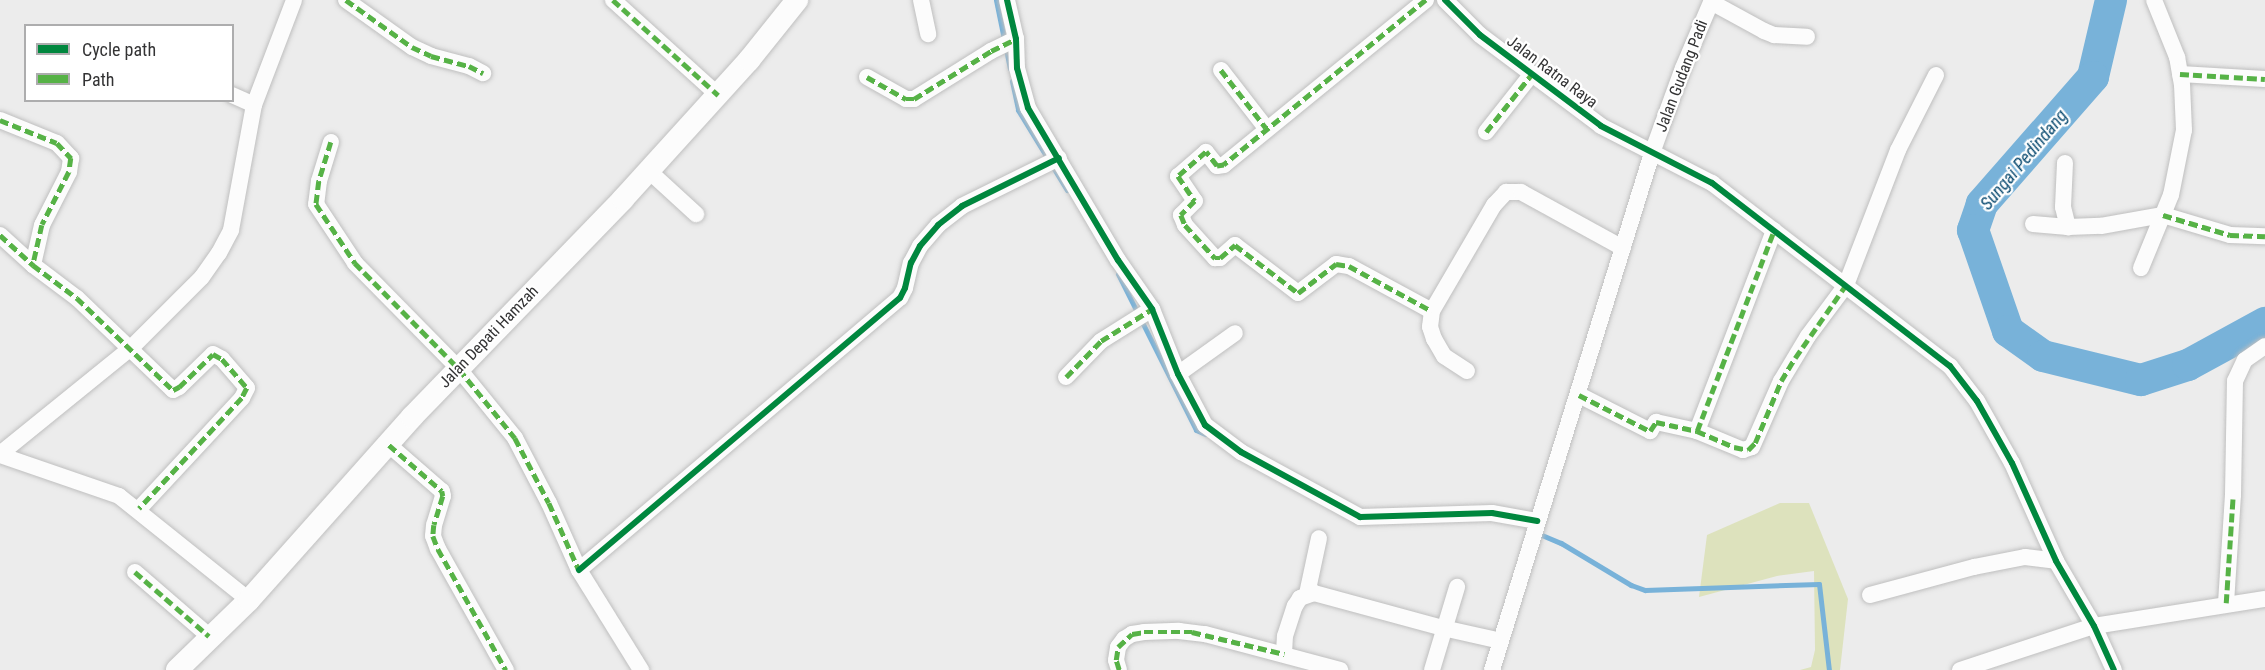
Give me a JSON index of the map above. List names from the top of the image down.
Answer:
{
  "streets": {
    "main road": ["Jalan Depati Hamzah"],
    "street": ["Jalan Ratna Raya", "Jalan Gudang Padi"]
  },
  "crossings": [
    ["Jalan Ratna Raya", "Jalan Gudang Padi"]
  ],
  "water": ["Sungai Pedindang"],
  "legend": ["Cycle path", "Path"]
}
